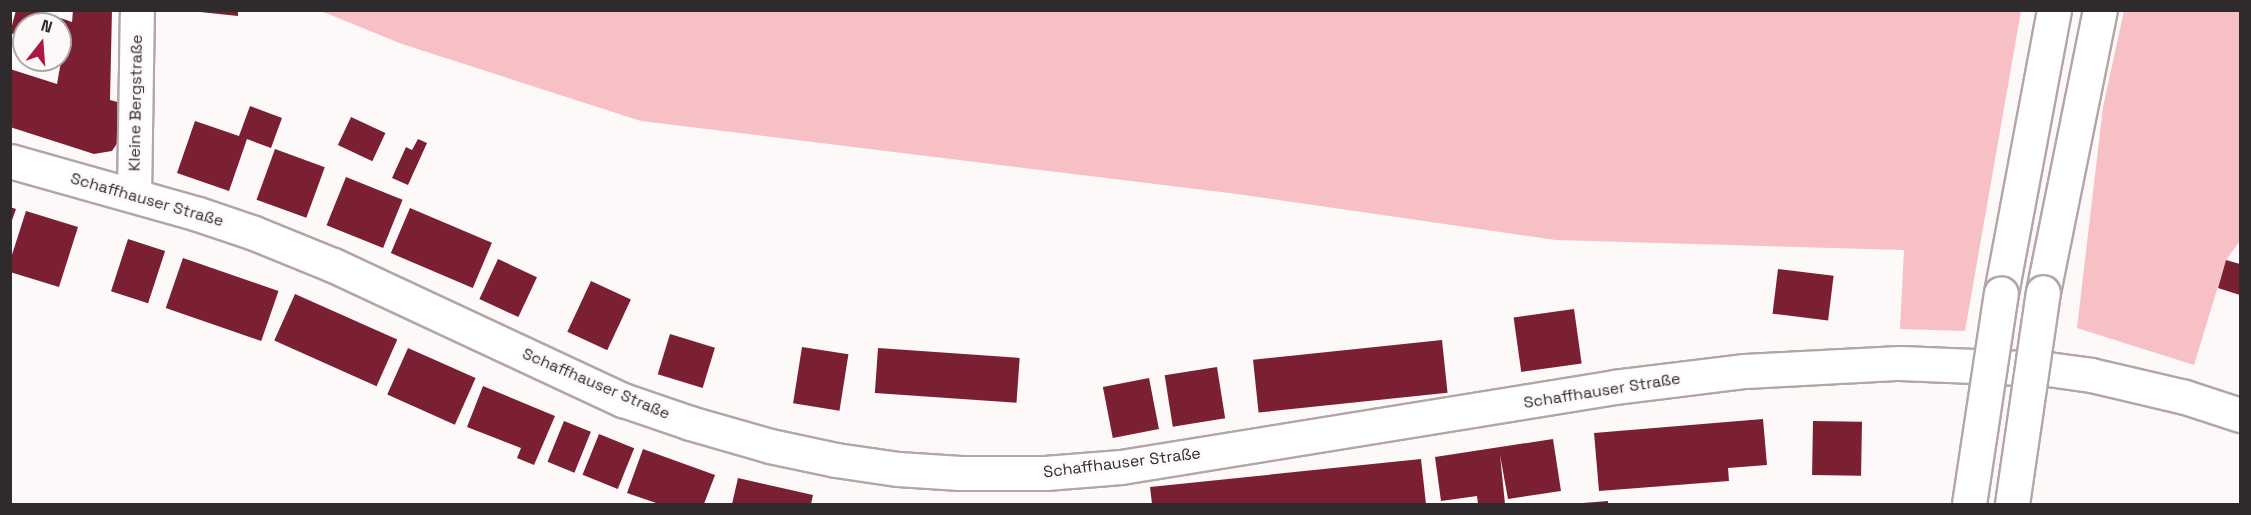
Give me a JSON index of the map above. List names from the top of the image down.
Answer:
{
  "streets": {
    "main road": ["Kleine Bergstraße", "Schaffhauser Straße"]
  },
  "crossings": [
    ["Kleine Bergstraße", "Schaffhauser Straße"]
  ],
  "north": "top"
}
